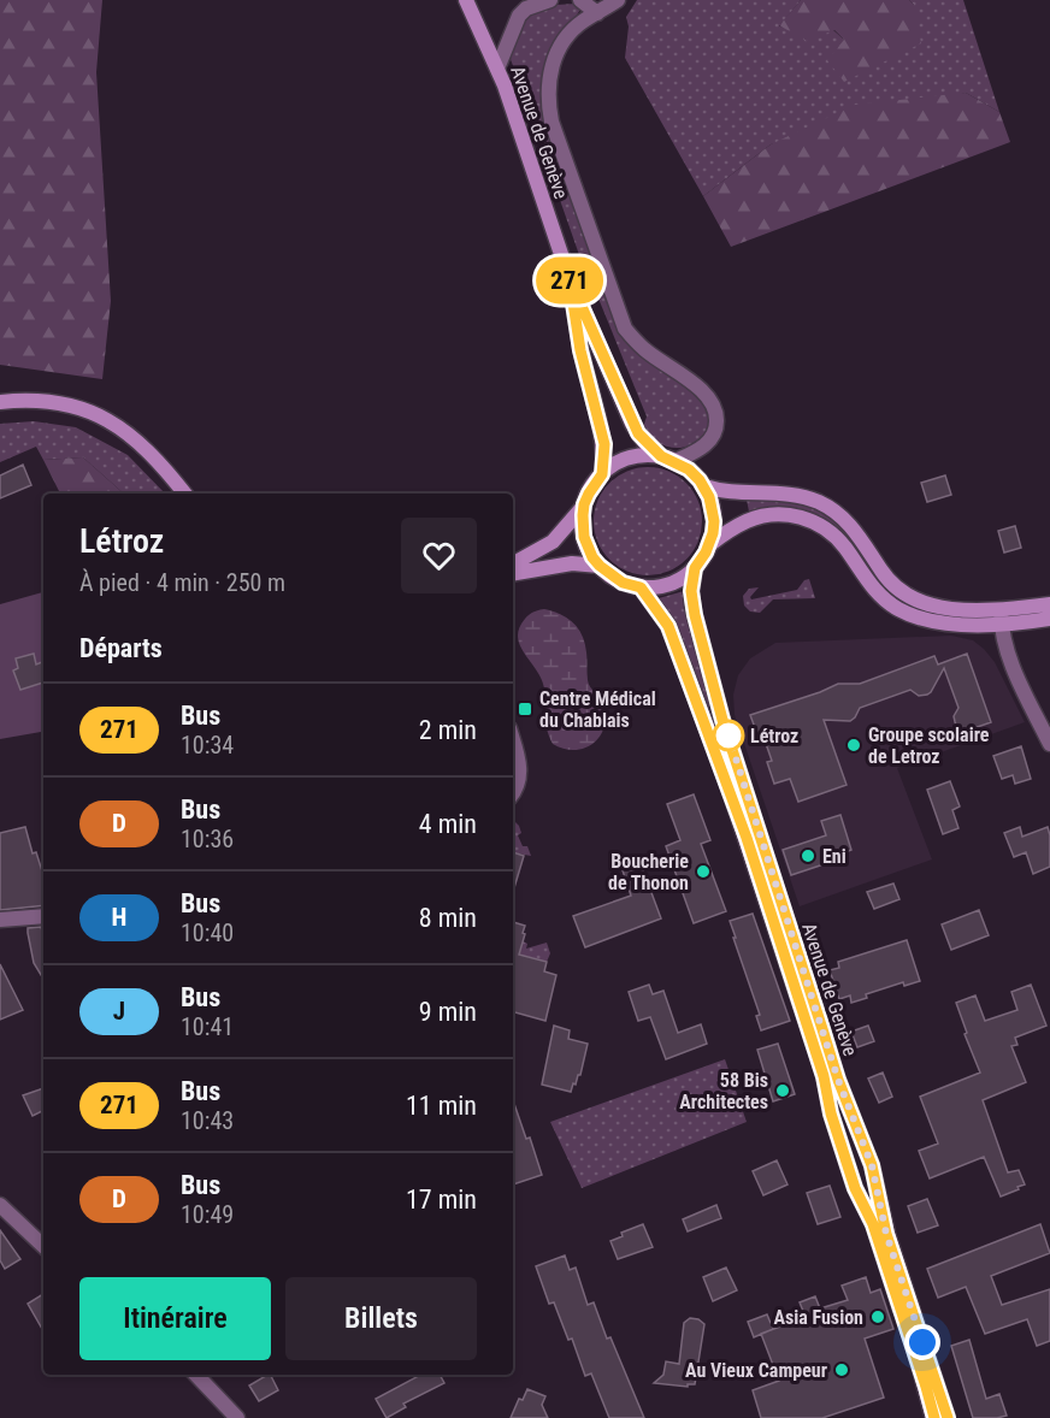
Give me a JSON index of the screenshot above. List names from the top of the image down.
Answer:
{
  "streets": {
    "main road": ["Avenue de Genève"]
  },
  "places": {
    "transit": ["Centre Médical du Chablais"],
    "other": [
      "Létroz",
      "Groupe scolaire de Letroz",
      "Eni",
      "Boucherie de Thonon",
      "58 Bis Architectes",
      "Asia Fusion",
      "Au Vieux Campeur"
    ]
  },
  "lines": ["bus line 271"],
  "page": {
    "on_map": "271",
    "heading": [
      ["Létroz", "À pied · 4 min · 250 m"],
      "Départs"
    ],
    "list": [
      {
        "mark": "271",
        "name": "Bus",
        "note": "10:34",
        "value": "2 min"
      },
      {
        "mark": "D",
        "name": "Bus",
        "note": "10:36",
        "value": "4 min"
      },
      {
        "mark": "H",
        "name": "Bus",
        "note": "10:40",
        "value": "8 min"
      },
      {
        "mark": "J",
        "name": "Bus",
        "note": "10:41",
        "value": "9 min"
      },
      {
        "mark": "271",
        "name": "Bus",
        "note": "10:43",
        "value": "11 min"
      },
      {
        "mark": "D",
        "name": "Bus",
        "note": "10:49",
        "value": "17 min"
      }
    ],
    "buttons": ["Itinéraire", "Billets"]
  }
}
